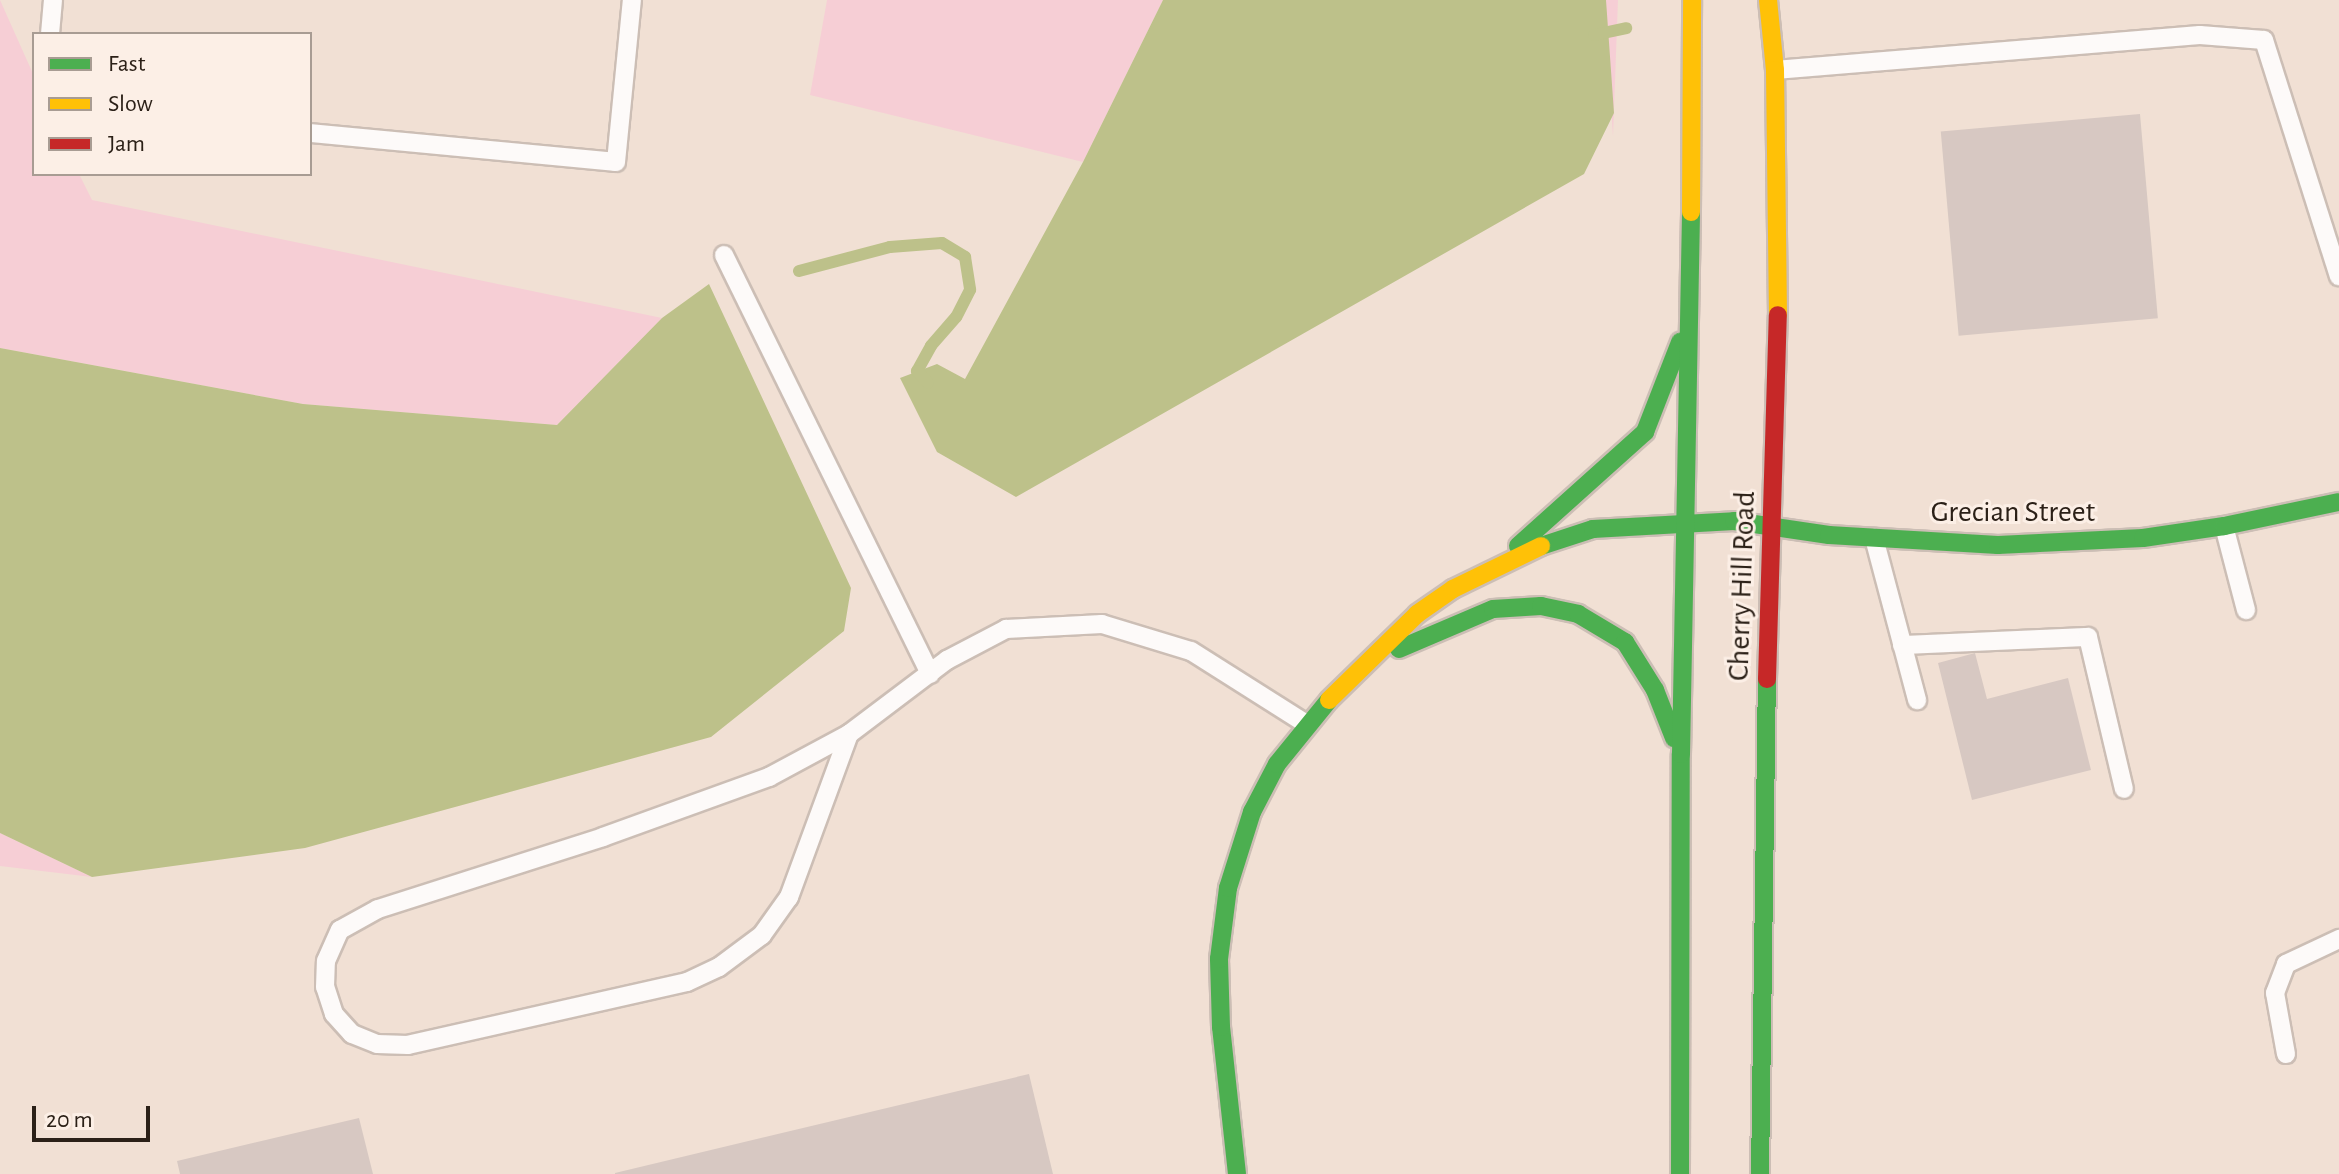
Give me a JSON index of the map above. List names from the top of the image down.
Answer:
{
  "streets": {
    "main road": ["Grecian Street", "Cherry Hill Road"]
  },
  "crossings": [
    ["Grecian Street", "Cherry Hill Road"]
  ],
  "legend": ["Fast", "Slow", "Jam"],
  "scale_bar": "20 m"
}
